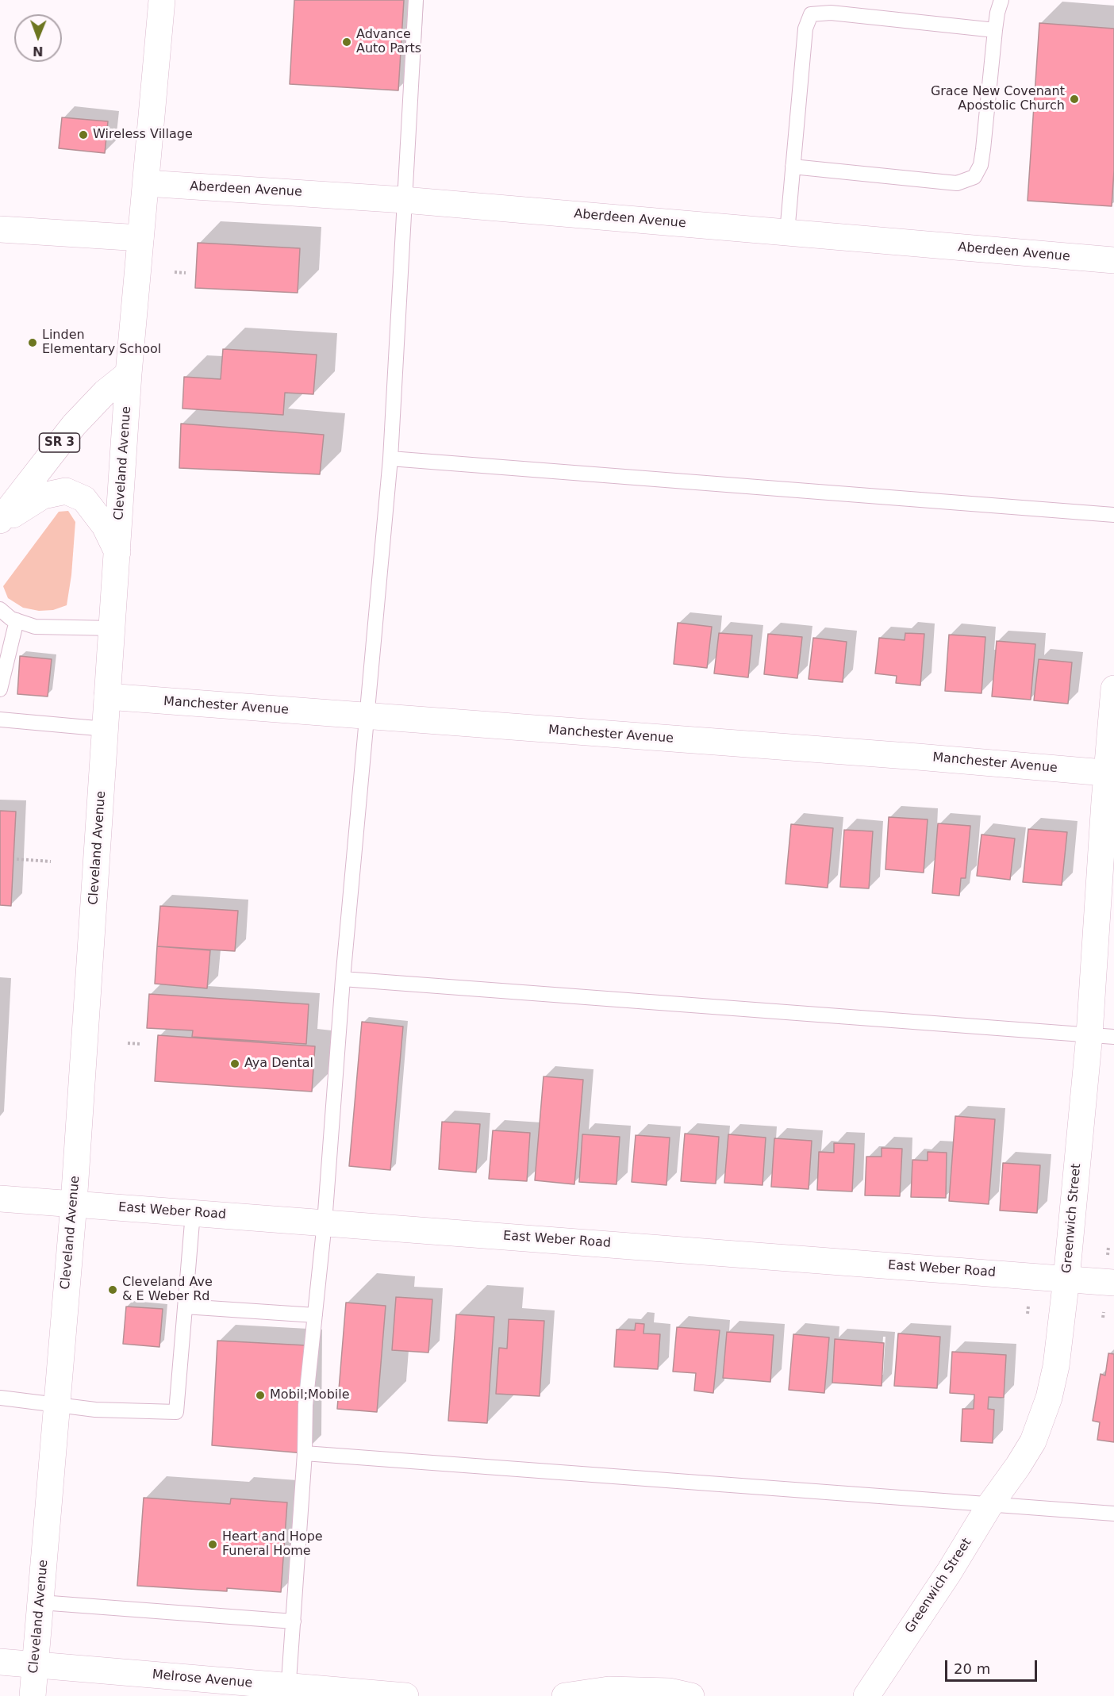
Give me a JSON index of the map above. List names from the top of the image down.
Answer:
{
  "streets": {
    "street": [
      "Aberdeen Avenue",
      "SR 3",
      "Cleveland Avenue",
      "Manchester Avenue",
      "East Weber Road",
      "Greenwich Street",
      "Melrose Avenue"
    ]
  },
  "crossings": [
    ["Aberdeen Avenue", "Cleveland Avenue"],
    ["SR 3", "Cleveland Avenue"],
    ["Cleveland Avenue", "Manchester Avenue"],
    ["Cleveland Avenue", "East Weber Road"],
    ["Cleveland Avenue", "Melrose Avenue"],
    ["Manchester Avenue", "Greenwich Street"],
    ["East Weber Road", "Greenwich Street"]
  ],
  "places": [
    "Advance Auto Parts",
    "Grace New Covenant Apostolic Church",
    "Wireless Village",
    "Linden Elementary School",
    "Aya Dental",
    "Cleveland Ave & E Weber Rd",
    "Mobil;Mobile",
    "Heart and Hope Funeral Home"
  ],
  "scale_bar": "20 m",
  "north": "bottom"
}
